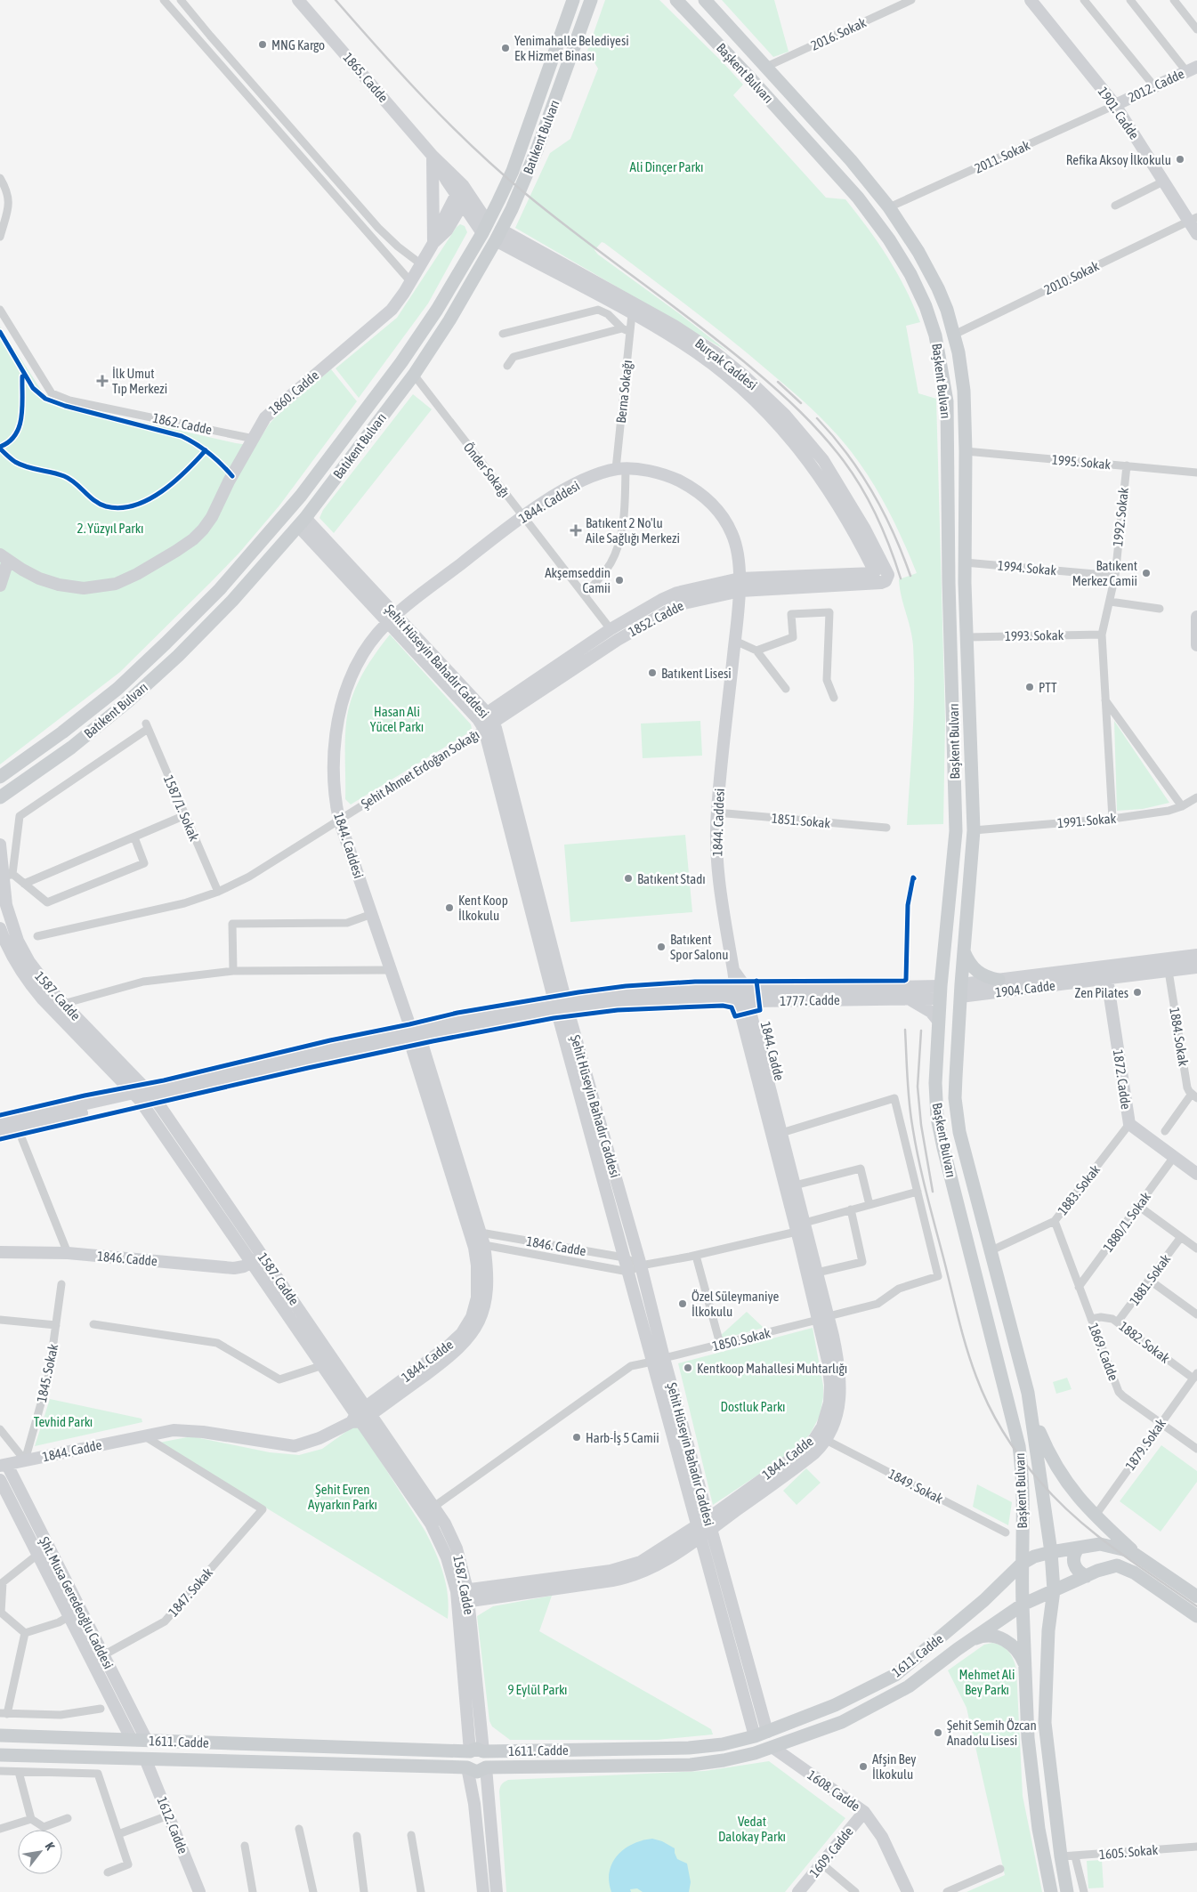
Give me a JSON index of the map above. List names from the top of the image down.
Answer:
{
  "streets": {
    "main road": ["Başkent Bulvarı", "Batıkent Bulvarı", "1611. Cadde"],
    "street": [
      "2016. Sokak",
      "1865. Cadde",
      "2012. Cadde",
      "1901. Cadde",
      "2011. Sokak",
      "2010. Sokak",
      "Burçak Caddesi",
      "Berna Sokağı",
      "1860. Cadde",
      "1862. Cadde",
      "1995. Sokak",
      "Önder Sokağı",
      "1844. Caddesi",
      "1992. Sokak",
      "1994. Sokak",
      "1852. Cadde",
      "1993. Sokak",
      "Şehit Hüseyin Bahadır Caddesi",
      "Şehit Ahmet Erdoğan Sokağı",
      "1587/1. Sokak",
      "1851. Sokak",
      "1991. Sokak",
      "1904. Cadde",
      "1587. Cadde",
      "1777. Cadde",
      "1884. Sokak",
      "1844. Cadde",
      "1872. Cadde",
      "1883. Sokak",
      "1880/1. Sokak",
      "1846. Cadde",
      "1881. Sokak",
      "1850. Sokak",
      "1882. Sokak",
      "1869. Cadde",
      "1845. Sokak",
      "1879. Sokak",
      "1849. Sokak",
      "1847. Sokak",
      "Şht. Musa Geredeoğlu Caddesi",
      "1608. Cadde",
      "1612. Cadde",
      "1609. Cadde",
      "1605. Sokak"
    ]
  },
  "crossings": [
    ["2016. Sokak", "Başkent Bulvarı"],
    ["Başkent Bulvarı", "2011. Sokak"],
    ["Başkent Bulvarı", "2010. Sokak"],
    ["Başkent Bulvarı", "1995. Sokak"],
    ["Başkent Bulvarı", "1994. Sokak"],
    ["Başkent Bulvarı", "1993. Sokak"],
    ["Başkent Bulvarı", "1991. Sokak"],
    ["Başkent Bulvarı", "1904. Cadde"],
    ["Başkent Bulvarı", "1777. Cadde"],
    ["Başkent Bulvarı", "1883. Sokak"],
    ["Başkent Bulvarı", "1611. Cadde"],
    ["1865. Cadde", "Batıkent Bulvarı"],
    ["1865. Cadde", "1860. Cadde"],
    ["2012. Cadde", "1901. Cadde"],
    ["2012. Cadde", "2011. Sokak"],
    ["1901. Cadde", "2011. Sokak"],
    ["1901. Cadde", "2010. Sokak"],
    ["Batıkent Bulvarı", "Burçak Caddesi"],
    ["Batıkent Bulvarı", "Önder Sokağı"],
    ["Batıkent Bulvarı", "Şehit Hüseyin Bahadır Caddesi"],
    ["Burçak Caddesi", "Berna Sokağı"],
    ["Burçak Caddesi", "1852. Cadde"],
    ["Berna Sokağı", "Önder Sokağı"],
    ["Berna Sokağı", "1844. Caddesi"],
    ["1860. Cadde", "1862. Cadde"],
    ["1995. Sokak", "1992. Sokak"],
    ["Önder Sokağı", "1844. Caddesi"],
    ["Önder Sokağı", "1852. Cadde"],
    ["1844. Caddesi", "1852. Cadde"],
    ["1844. Caddesi", "Şehit Hüseyin Bahadır Caddesi"],
    ["1844. Caddesi", "Şehit Ahmet Erdoğan Sokağı"],
    ["1844. Caddesi", "1851. Sokak"],
    ["1844. Caddesi", "1777. Cadde"],
    ["1844. Caddesi", "1844. Cadde"],
    ["1992. Sokak", "1994. Sokak"],
    ["1992. Sokak", "1993. Sokak"],
    ["1992. Sokak", "1991. Sokak"],
    ["1852. Cadde", "Şehit Hüseyin Bahadır Caddesi"],
    ["1852. Cadde", "Şehit Ahmet Erdoğan Sokağı"],
    ["Şehit Hüseyin Bahadır Caddesi", "Şehit Ahmet Erdoğan Sokağı"],
    ["Şehit Hüseyin Bahadır Caddesi", "1777. Cadde"],
    ["Şehit Hüseyin Bahadır Caddesi", "1844. Cadde"],
    ["Şehit Hüseyin Bahadır Caddesi", "1846. Cadde"],
    ["Şehit Hüseyin Bahadır Caddesi", "1850. Sokak"],
    ["Şehit Hüseyin Bahadır Caddesi", "1611. Cadde"],
    ["Şehit Ahmet Erdoğan Sokağı", "1587/1. Sokak"],
    ["1587/1. Sokak", "1587. Cadde"],
    ["1904. Cadde", "1884. Sokak"],
    ["1904. Cadde", "1872. Cadde"],
    ["1587. Cadde", "1777. Cadde"],
    ["1587. Cadde", "1844. Cadde"],
    ["1587. Cadde", "1846. Cadde"],
    ["1587. Cadde", "1850. Sokak"],
    ["1587. Cadde", "1611. Cadde"],
    ["1777. Cadde", "1844. Cadde"],
    ["1844. Cadde", "1846. Cadde"],
    ["1844. Cadde", "1850. Sokak"],
    ["1844. Cadde", "1845. Sokak"],
    ["1844. Cadde", "1849. Sokak"],
    ["1844. Cadde", "1847. Sokak"],
    ["1844. Cadde", "Şht. Musa Geredeoğlu Caddesi"],
    ["1872. Cadde", "1883. Sokak"],
    ["1872. Cadde", "1880/1. Sokak"],
    ["1883. Sokak", "1869. Cadde"],
    ["1880/1. Sokak", "1869. Cadde"],
    ["1881. Sokak", "1882. Sokak"],
    ["1882. Sokak", "1869. Cadde"],
    ["1882. Sokak", "1879. Sokak"],
    ["1869. Cadde", "1879. Sokak"],
    ["1847. Sokak", "Şht. Musa Geredeoğlu Caddesi"],
    ["Şht. Musa Geredeoğlu Caddesi", "1611. Cadde"],
    ["1611. Cadde", "1608. Cadde"],
    ["1611. Cadde", "1612. Cadde"],
    ["1608. Cadde", "1609. Cadde"]
  ],
  "parks": [
    "Ali Dinçer Parkı",
    "2. Yüzyıl Parkı",
    "Hasan Ali Yücel Parkı",
    "Dostluk Parkı",
    "Tevhid Parkı",
    "Şehit Evren Ayyarkın Parkı",
    "Mehmet Ali Bey Parkı",
    "9 Eylül Parkı",
    "Vedat Dalokay Parkı"
  ],
  "places": {
    "other": [
      "MNG Kargo",
      "Yenimahalle Belediyesi Ek Hizmet Binası",
      "Refika Aksoy İlkokulu",
      "Batıkent Merkez Camii",
      "Akşemseddin Camii",
      "Batıkent Lisesi",
      "PTT",
      "Batıkent Stadı",
      "Kent Koop İlkokulu",
      "Batıkent Spor Salonu",
      "Zen Pilates",
      "Özel Süleymaniye İlkokulu",
      "Kentkoop Mahallesi Muhtarlığı",
      "Harb-İş 5 Camii",
      "Şehit Semih Özcan Anadolu Lisesi",
      "Afşin Bey İlkokulu"
    ],
    "health": ["İlk Umut Tıp Merkezi", "Batıkent 2 No'lu Aile Sağlığı Merkezi"]
  },
  "north": "top right"
}
